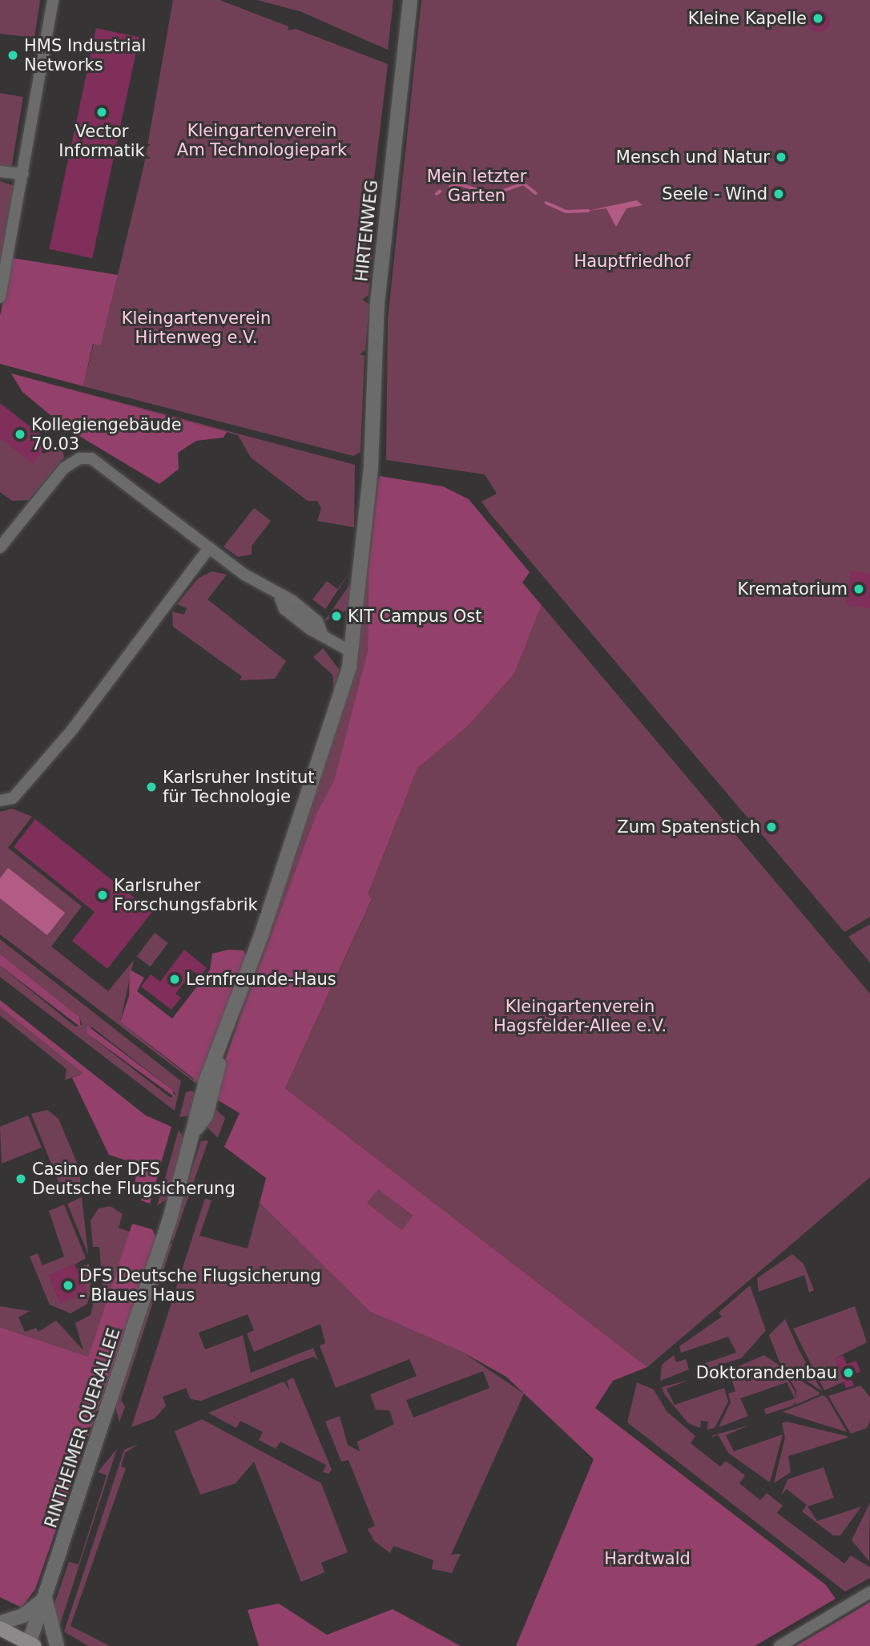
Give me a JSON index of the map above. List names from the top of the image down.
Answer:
{
  "streets": {
    "street": ["HIRTENWEG", "RINTHEIMER QUERALLEE"]
  },
  "crossings": [
    ["HIRTENWEG", "RINTHEIMER QUERALLEE"]
  ],
  "parks": [
    "Kleingartenverein Am Technologiepark",
    "Mein letzter Garten",
    "Hauptfriedhof",
    "Kleingartenverein Hirtenweg e.V.",
    "Kleingartenverein Hagsfelder-Allee e.V.",
    "Hardtwald"
  ],
  "places": [
    "Kleine Kapelle",
    "HMS Industrial Networks",
    "Vector Informatik",
    "Mensch und Natur",
    "Seele - Wind",
    "Kollegiengebäude 70.03",
    "Krematorium",
    "KIT Campus Ost",
    "Karlsruher Institut für Technologie",
    "Zum Spatenstich",
    "Karlsruher Forschungsfabrik",
    "Lernfreunde-Haus",
    "Casino der DFS Deutsche Flugsicherung",
    "DFS Deutsche Flugsicherung - Blaues Haus",
    "Doktorandenbau"
  ]
}
